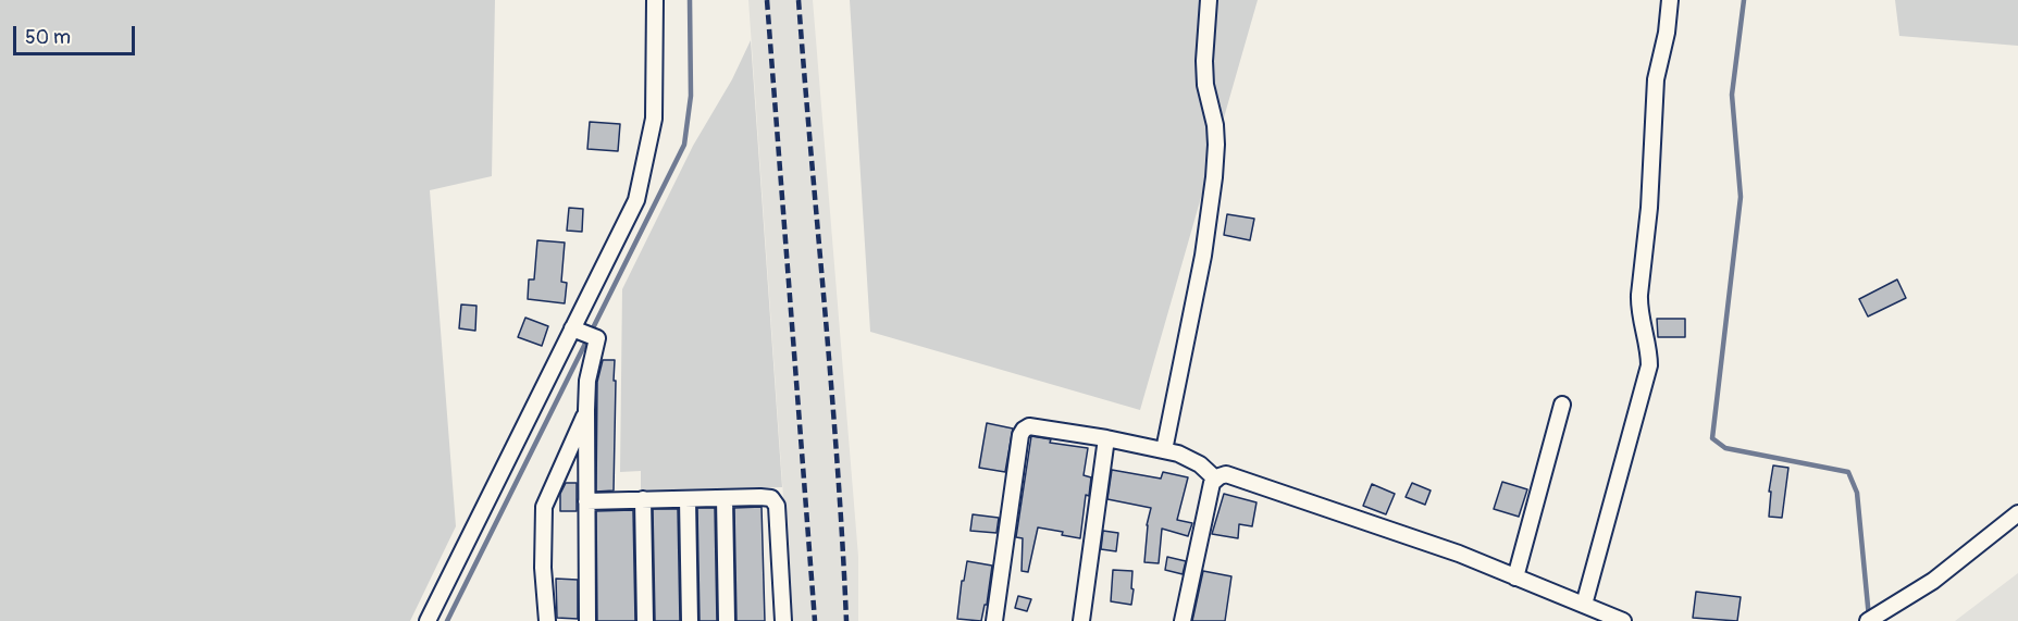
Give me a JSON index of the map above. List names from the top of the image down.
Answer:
{
  "scale_bar": "50 m"
}
